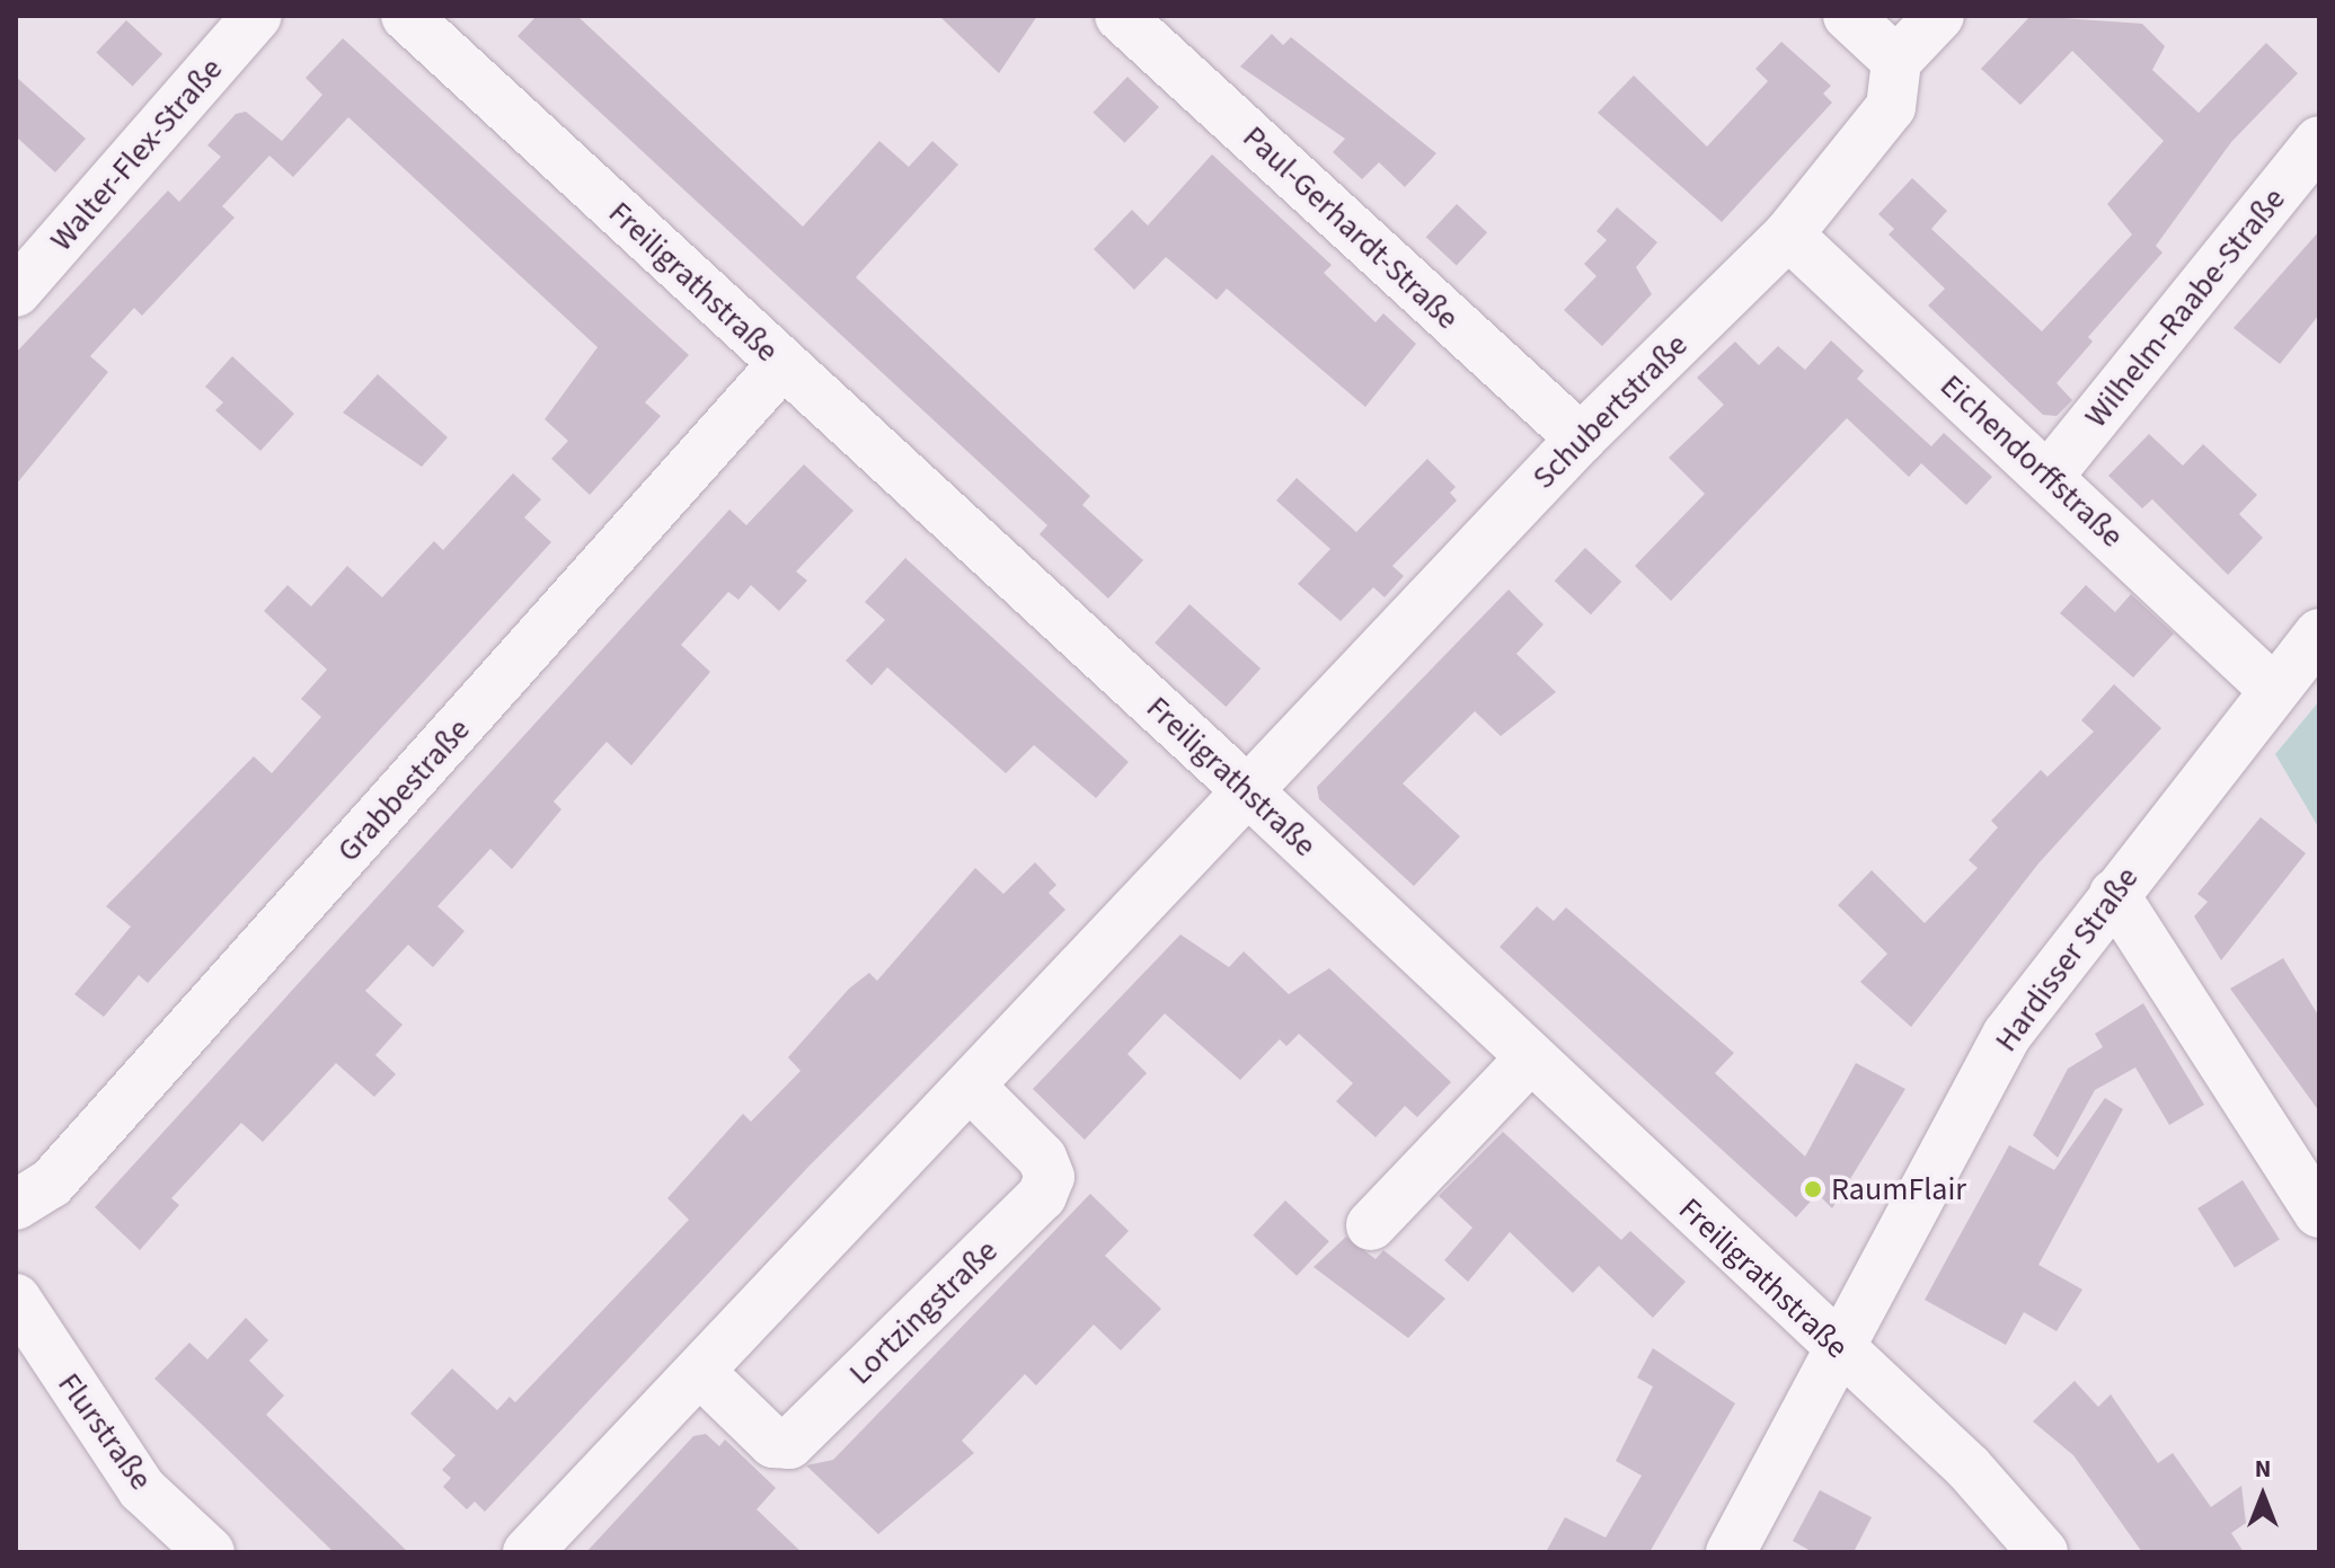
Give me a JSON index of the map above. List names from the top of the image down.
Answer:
{
  "streets": {
    "street": [
      "Walter-Flex-Straße",
      "Paul-Gerhardt-Straße",
      "Freiligrathstraße",
      "Wilhelm-Raabe-Straße",
      "Schubertstraße",
      "Eichendorffstraße",
      "Grabbestraße",
      "Hardisser Straße",
      "Lortzingstraße",
      "Flurstraße"
    ]
  },
  "crossings": [
    ["Paul-Gerhardt-Straße", "Schubertstraße"],
    ["Freiligrathstraße", "Schubertstraße"],
    ["Freiligrathstraße", "Grabbestraße"],
    ["Freiligrathstraße", "Hardisser Straße"],
    ["Wilhelm-Raabe-Straße", "Eichendorffstraße"],
    ["Schubertstraße", "Eichendorffstraße"],
    ["Eichendorffstraße", "Hardisser Straße"]
  ],
  "places": ["RaumFlair"],
  "north": "top"
}
